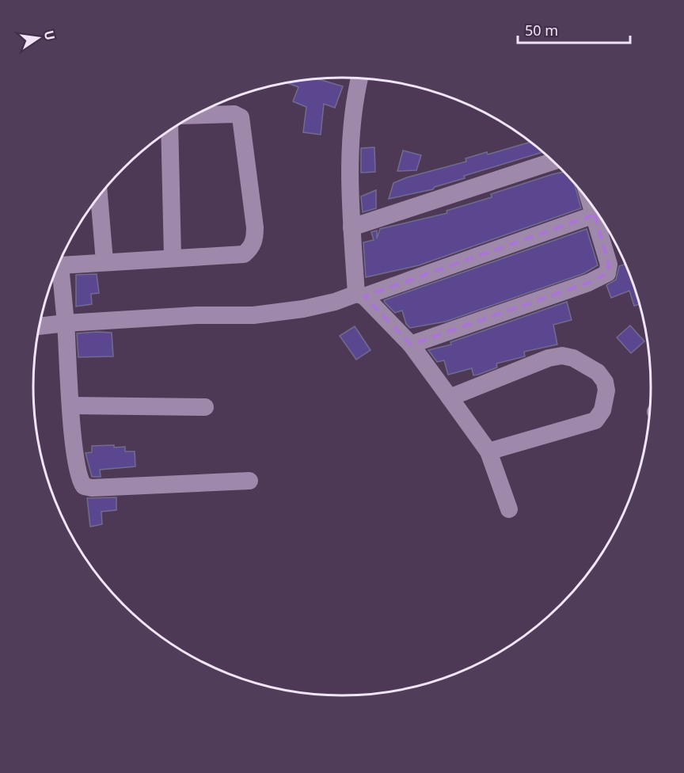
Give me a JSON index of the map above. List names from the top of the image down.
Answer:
{
  "scale_bar": "50 m",
  "north": "right"
}
